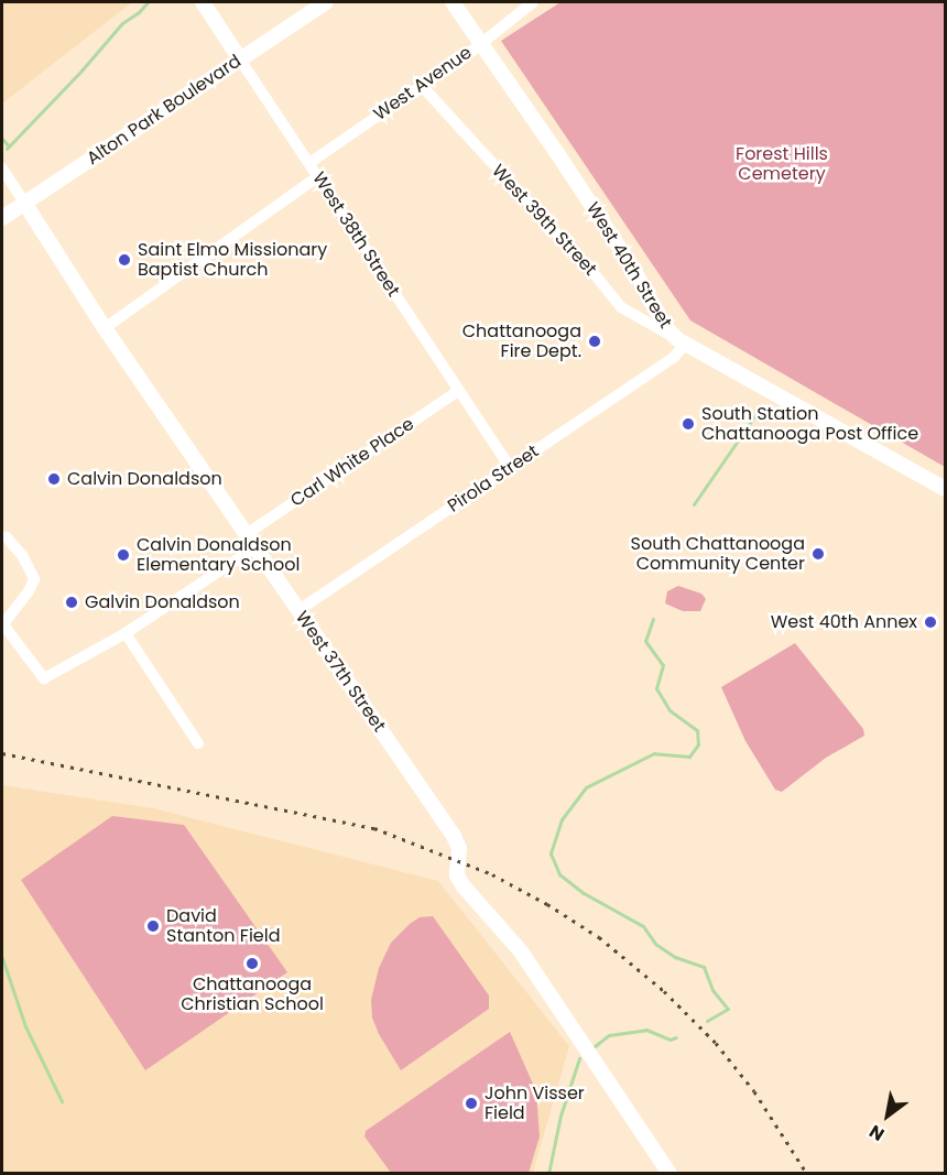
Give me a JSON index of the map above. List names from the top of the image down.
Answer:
{
  "streets": {
    "main road": [
      "Alton Park Boulevard",
      "West 38th Street",
      "West 40th Street",
      "West 37th Street"
    ],
    "street": [
      "West Avenue",
      "West 39th Street",
      "Carl White Place",
      "Pirola Street"
    ]
  },
  "crossings": [
    ["West Avenue", "West 39th Street"],
    ["West Avenue", "West 38th Street"],
    ["West Avenue", "West 40th Street"],
    ["Alton Park Boulevard", "West 38th Street"],
    ["Alton Park Boulevard", "West 37th Street"],
    ["West 39th Street", "West 40th Street"],
    ["West 39th Street", "Pirola Street"],
    ["West 38th Street", "Carl White Place"],
    ["West 38th Street", "Pirola Street"],
    ["West 40th Street", "Pirola Street"],
    ["Carl White Place", "West 37th Street"],
    ["Pirola Street", "West 37th Street"]
  ],
  "parks": ["Forest Hills Cemetery"],
  "places": [
    "Saint Elmo Missionary Baptist Church",
    "Chattanooga Fire Dept.",
    "South Station Chattanooga Post Office",
    "Calvin Donaldson",
    "South Chattanooga Community Center",
    "Calvin Donaldson Elementary School",
    "Galvin Donaldson",
    "West 40th Annex",
    "David Stanton Field",
    "Chattanooga Christian School",
    "John Visser Field"
  ],
  "north": "bottom left"
}
